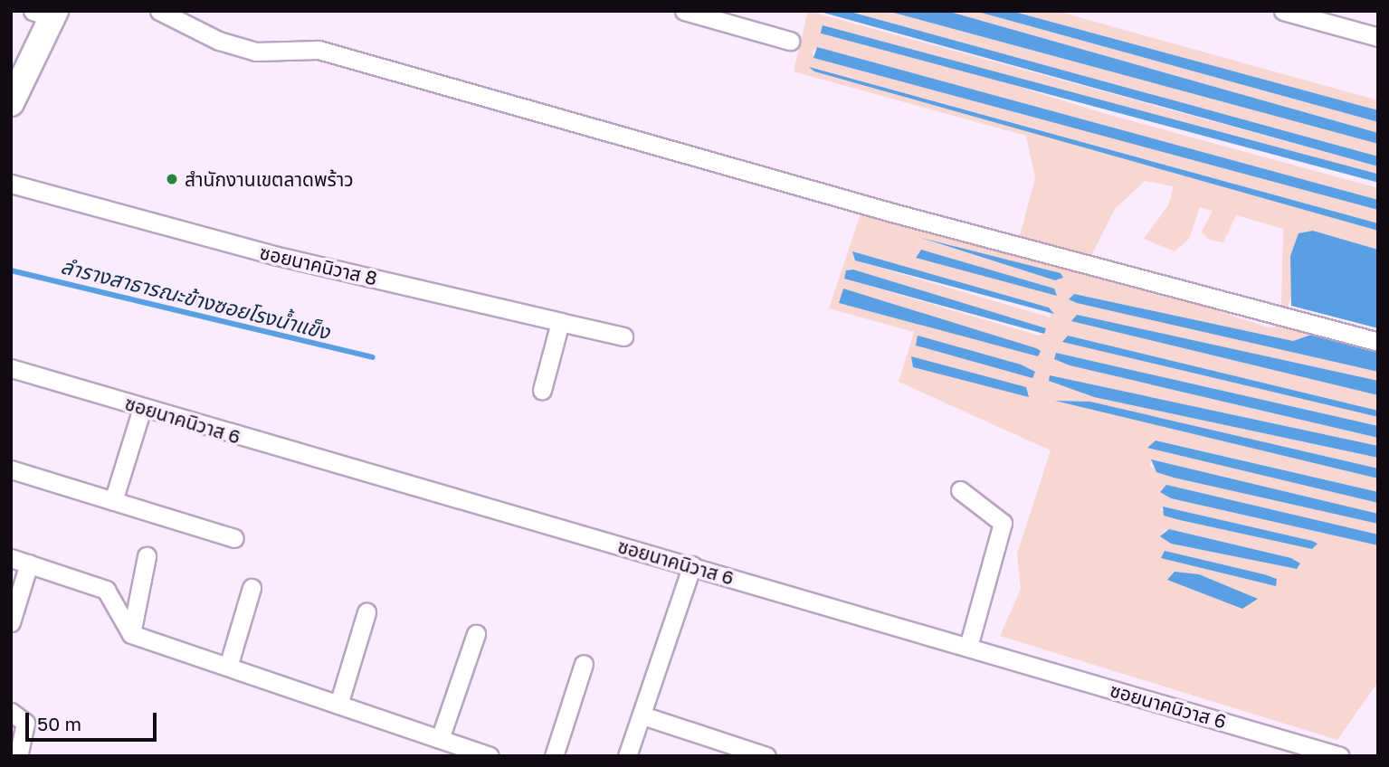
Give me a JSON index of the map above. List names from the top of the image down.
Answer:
{
  "streets": {
    "street": ["ซอยนาคนิวาส 8", "ซอยนาคนิวาส 6"]
  },
  "water": ["ลำรางสาธารณะข้างซอยโรงน้ำแข็ง"],
  "places": ["สำนักงานเขตลาดพร้าว"],
  "scale_bar": "50 m"
}
